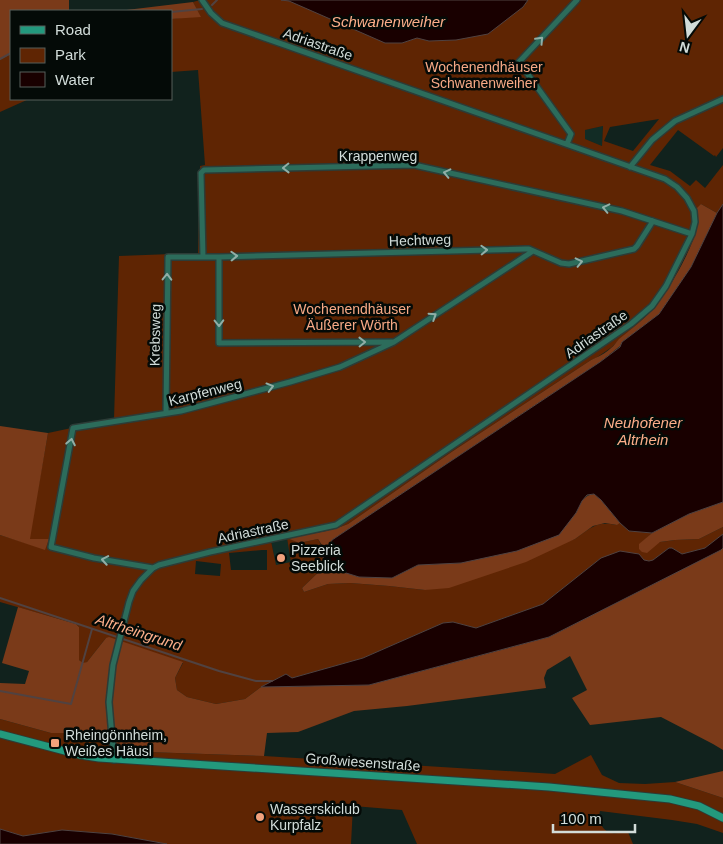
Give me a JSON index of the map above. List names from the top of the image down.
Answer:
{
  "streets": {
    "street": [
      "Adriastraße",
      "Krappenweg",
      "Hechtweg",
      "Krebsweg",
      "Karpfenweg",
      "Großwiesenstraße"
    ]
  },
  "crossings": [
    ["Adriastraße", "Krappenweg"],
    ["Adriastraße", "Karpfenweg"],
    ["Krappenweg", "Hechtweg"],
    ["Hechtweg", "Krebsweg"],
    ["Hechtweg", "Karpfenweg"],
    ["Krebsweg", "Karpfenweg"]
  ],
  "one_way": ["Krappenweg", "Hechtweg", "Krebsweg"],
  "water": ["Schwanenweiher", "Neuhofener Altrhein", "Altrheingrund"],
  "parks": ["Wochenendhäuser Schwanenweiher", "Wochenendhäuser Äußerer Wörth"],
  "places": {
    "other": ["Pizzeria Seeblick", "Wasserskiclub Kurpfalz"],
    "transit": ["Rheingönnheim, Weißes Häusl"]
  },
  "legend": ["Road", "Park", "Water"],
  "scale_bar": "100 m",
  "north": "bottom"
}
